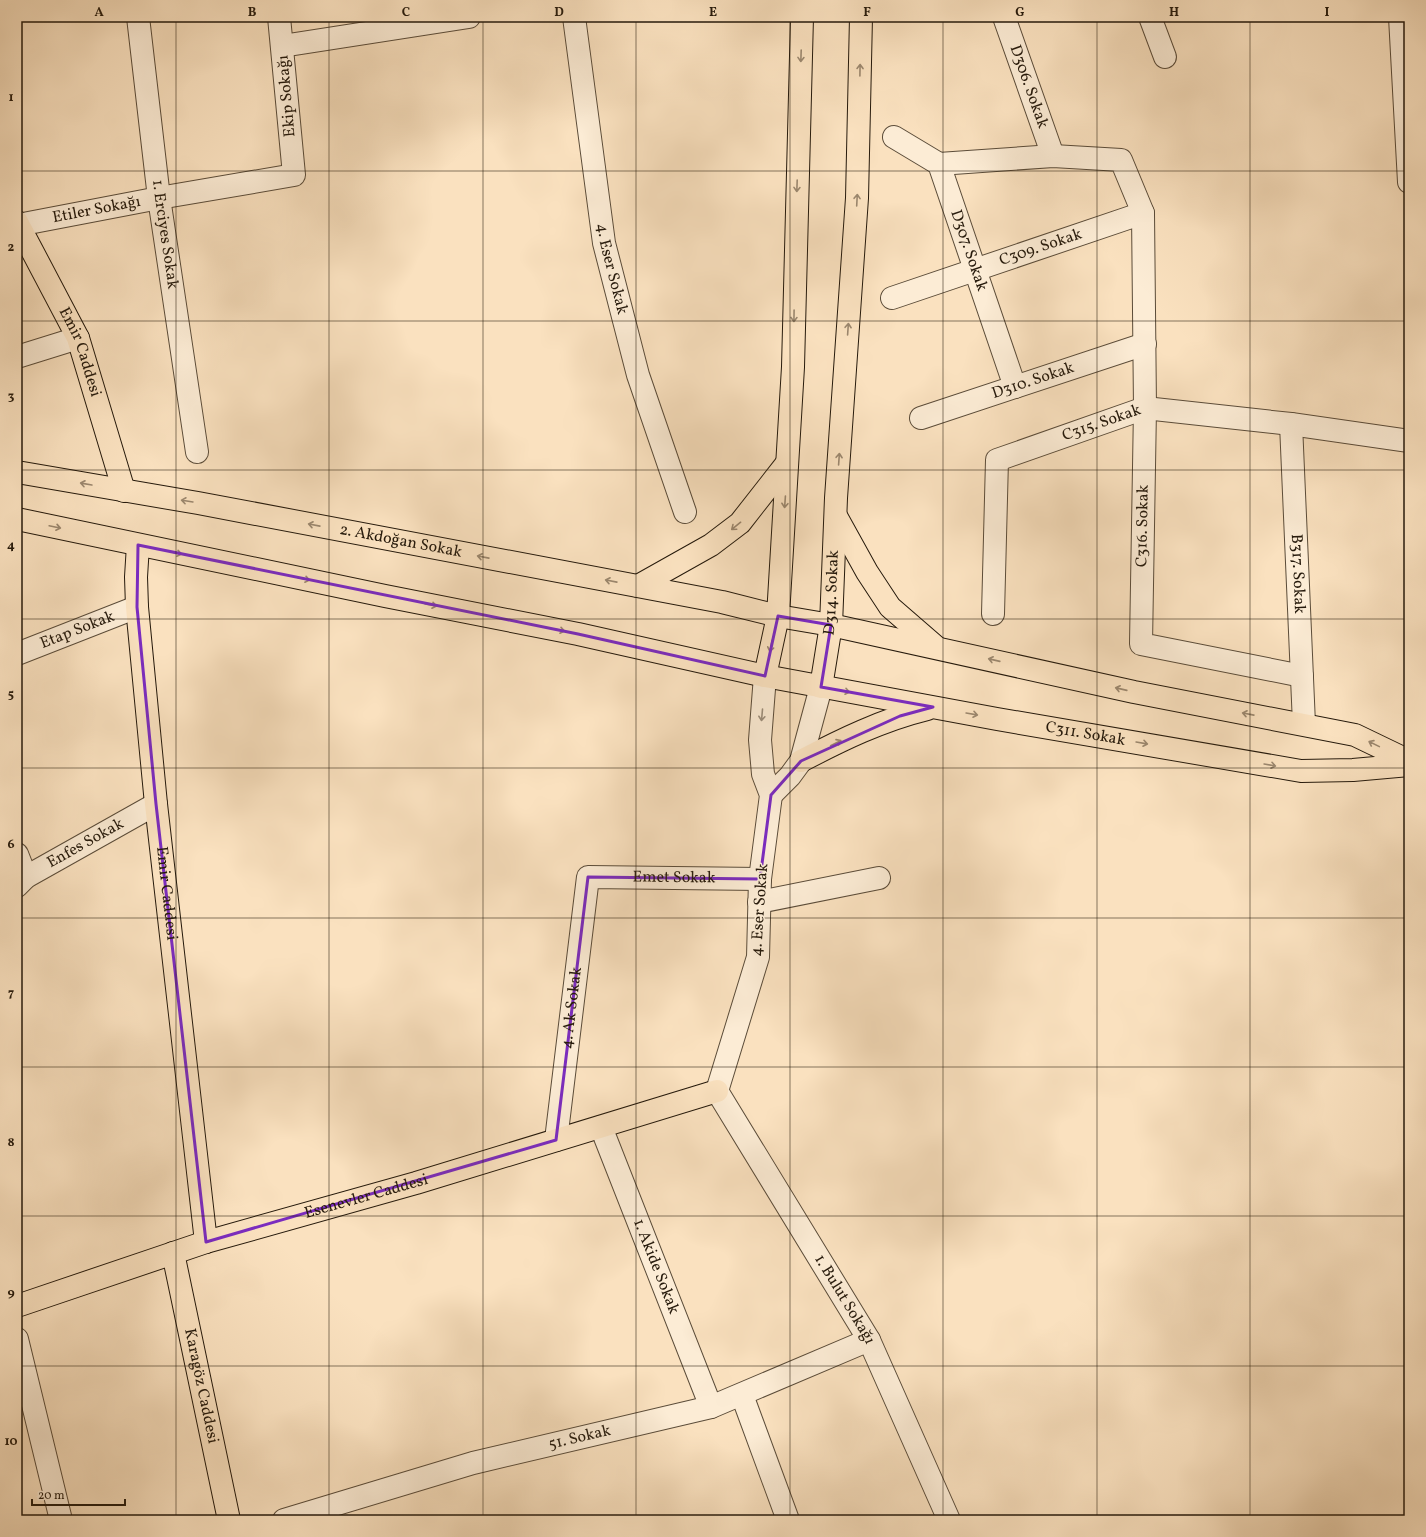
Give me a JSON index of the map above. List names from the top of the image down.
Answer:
{
  "streets": {
    "main road": [
      "Emir Caddesi",
      "2. Akdoğan Sokak",
      "D314. Sokak",
      "C311. Sokak",
      "Esenevler Caddesi",
      "Karagöz Caddesi"
    ],
    "street": [
      "D306. Sokak",
      "Ekip Sokağı",
      "Etiler Sokağı",
      "1. Erciyes Sokak",
      "C309. Sokak",
      "D307. Sokak",
      "4. Eser Sokak",
      "D310. Sokak",
      "C315. Sokak",
      "C316. Sokak",
      "B317. Sokak",
      "Etap Sokak",
      "Enfes Sokak",
      "Emet Sokak",
      "4. Ak Sokak",
      "1. Akide Sokak",
      "1. Bulut Sokağı",
      "51. Sokak"
    ]
  },
  "crossings": [
    ["Ekip Sokağı", "Etiler Sokağı"],
    ["Etiler Sokağı", "1. Erciyes Sokak"],
    ["Etiler Sokağı", "Emir Caddesi"],
    ["C309. Sokak", "D307. Sokak"],
    ["C309. Sokak", "C316. Sokak"],
    ["D307. Sokak", "D310. Sokak"],
    ["4. Eser Sokak", "C311. Sokak"],
    ["4. Eser Sokak", "Emet Sokak"],
    ["4. Eser Sokak", "Esenevler Caddesi"],
    ["4. Eser Sokak", "1. Bulut Sokağı"],
    ["Emir Caddesi", "2. Akdoğan Sokak"],
    ["Emir Caddesi", "Etap Sokak"],
    ["Emir Caddesi", "C311. Sokak"],
    ["Emir Caddesi", "Enfes Sokak"],
    ["Emir Caddesi", "Esenevler Caddesi"],
    ["D310. Sokak", "C316. Sokak"],
    ["C315. Sokak", "C316. Sokak"],
    ["C315. Sokak", "B317. Sokak"],
    ["C316. Sokak", "B317. Sokak"],
    ["2. Akdoğan Sokak", "B317. Sokak"],
    ["2. Akdoğan Sokak", "D314. Sokak"],
    ["D314. Sokak", "C311. Sokak"],
    ["Emet Sokak", "4. Ak Sokak"],
    ["4. Ak Sokak", "Esenevler Caddesi"],
    ["Esenevler Caddesi", "1. Akide Sokak"],
    ["Esenevler Caddesi", "1. Bulut Sokağı"],
    ["Esenevler Caddesi", "Karagöz Caddesi"],
    ["1. Akide Sokak", "51. Sokak"],
    ["1. Bulut Sokağı", "51. Sokak"]
  ],
  "one_way": ["2. Akdoğan Sokak", "C311. Sokak"],
  "scale_bar": "20 m",
  "grid": {
    "columns": [
      "A",
      "B",
      "C",
      "D",
      "E",
      "F",
      "G",
      "H",
      "I"
    ],
    "rows": [
      "1",
      "2",
      "3",
      "4",
      "5",
      "6",
      "7",
      "8",
      "9",
      "10"
    ]
  }
}
